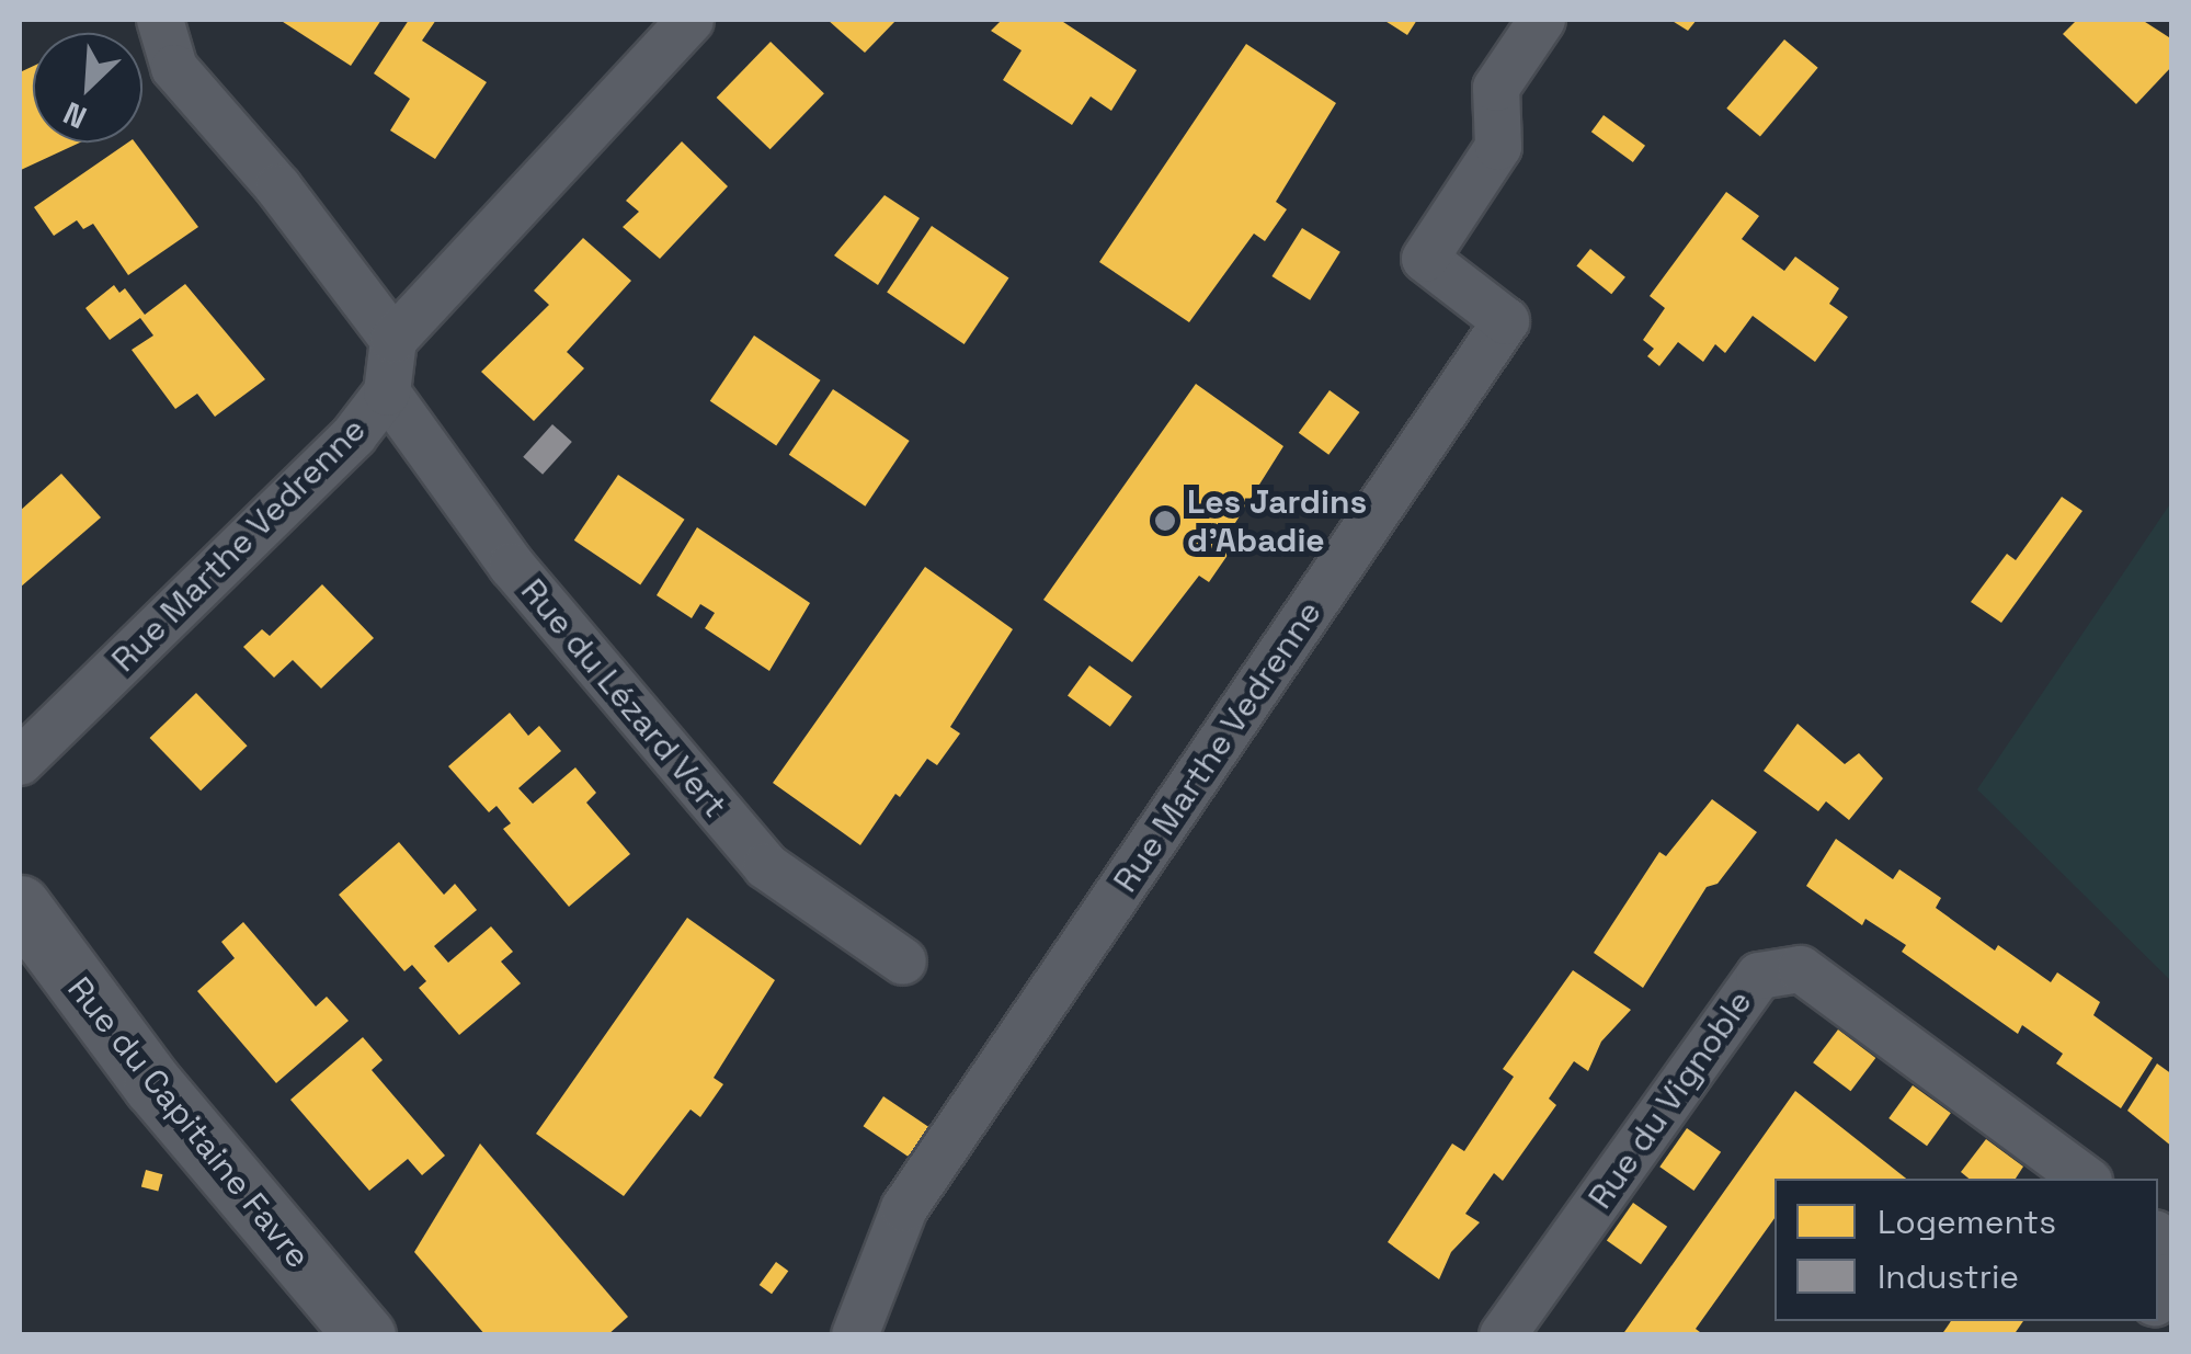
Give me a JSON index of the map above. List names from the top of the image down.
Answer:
{
  "streets": {
    "street": [
      "Rue Marthe Vedrenne",
      "Rue du Lézard Vert",
      "Rue du Vignoble",
      "Rue du Capitaine Favre"
    ]
  },
  "crossings": [
    ["Rue Marthe Vedrenne", "Rue du Lézard Vert"]
  ],
  "places": ["Les Jardins d'Abadie"],
  "legend": ["Logements", "Industrie"],
  "north": "bottom left"
}
